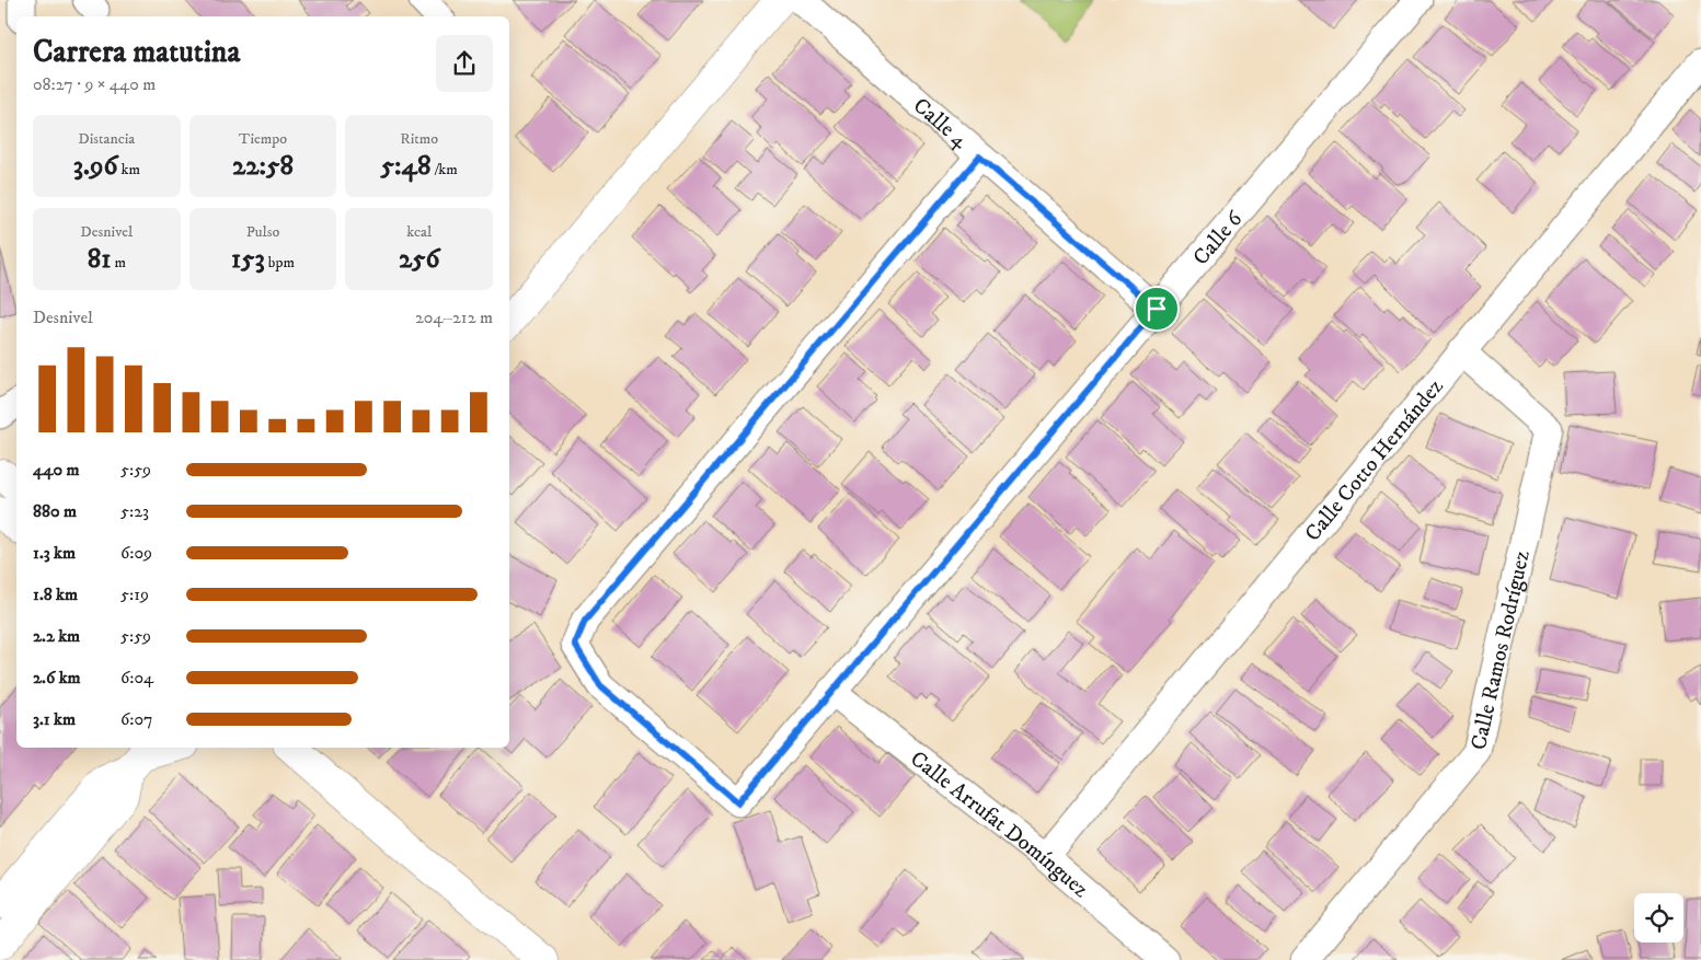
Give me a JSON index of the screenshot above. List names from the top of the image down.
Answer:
{
  "streets": {
    "street": [
      "Calle 4",
      "Calle 6",
      "Calle Cotto Hernández",
      "Calle Ramos Rodríguez",
      "Calle Arrufat Domínguez"
    ]
  },
  "crossings": [
    ["Calle 4", "Calle 6"],
    ["Calle 6", "Calle Arrufat Domínguez"],
    ["Calle Cotto Hernández", "Calle Ramos Rodríguez"],
    ["Calle Cotto Hernández", "Calle Arrufat Domínguez"]
  ],
  "page": {
    "heading": ["Carrera matutina", "08:27 · 9 × 440 m"],
    "stats": [
      ["Distancia", "3.96 km"],
      ["Tiempo", "22:58"],
      ["Ritmo", "5:48 /km"],
      ["Desnivel", "81 m"],
      ["Pulso", "153 bpm"],
      ["kcal", "256"]
    ],
    "chart": ["Desnivel", "204–212 m"],
    "list": [
      {
        "name": "440 m",
        "note": "5:59"
      },
      {
        "name": "880 m",
        "note": "5:23"
      },
      {
        "name": "1.3 km",
        "note": "6:09"
      },
      {
        "name": "1.8 km",
        "note": "5:19"
      },
      {
        "name": "2.2 km",
        "note": "5:59"
      },
      {
        "name": "2.6 km",
        "note": "6:04"
      },
      {
        "name": "3.1 km",
        "note": "6:07"
      }
    ]
  }
}
